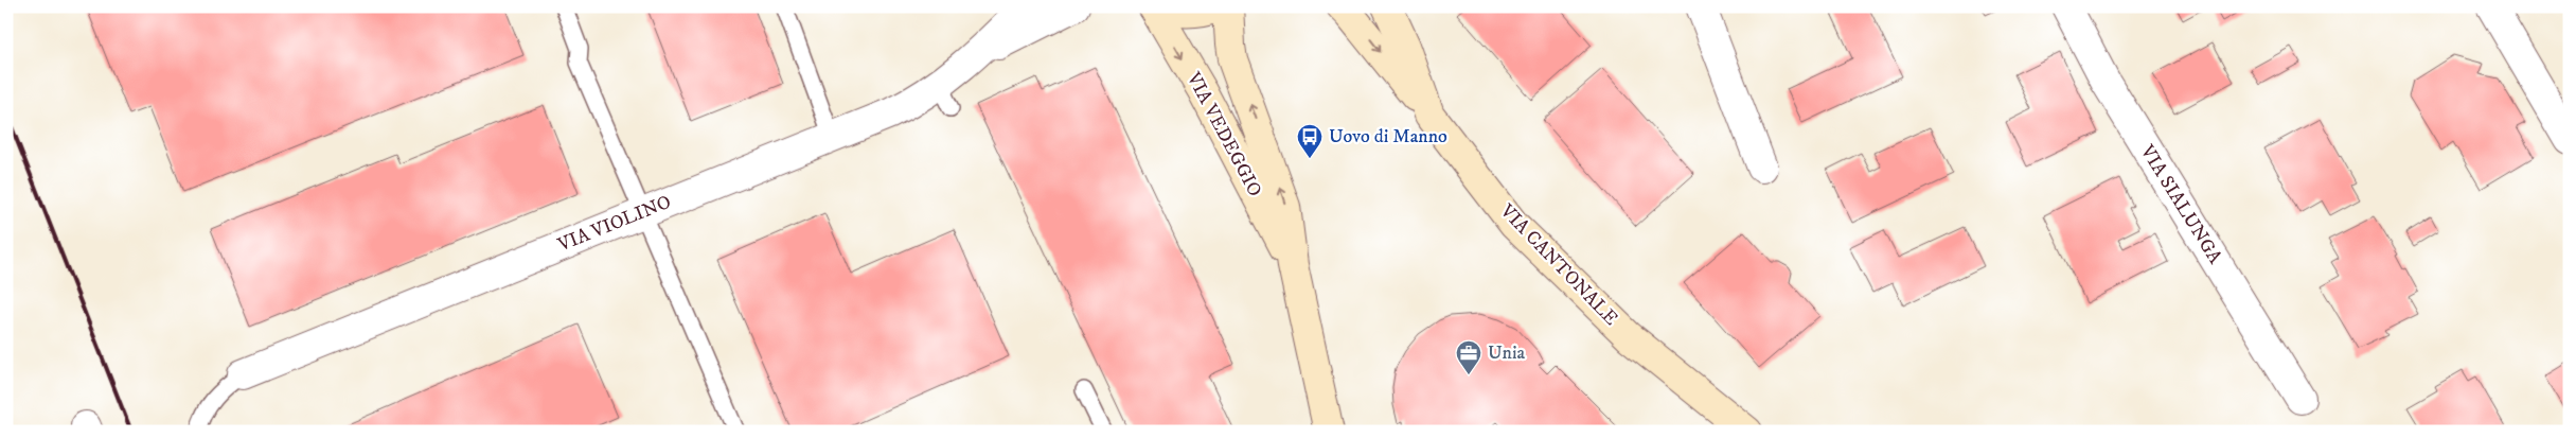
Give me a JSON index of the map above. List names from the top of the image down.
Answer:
{
  "streets": {
    "main road": ["VIA VEDEGGIO", "VIA CANTONALE"],
    "street": ["VIA SIALUNGA", "VIA VIOLINO"]
  },
  "places": {
    "bus stop": ["Uovo di Manno"],
    "office": ["Unia"]
  }
}
